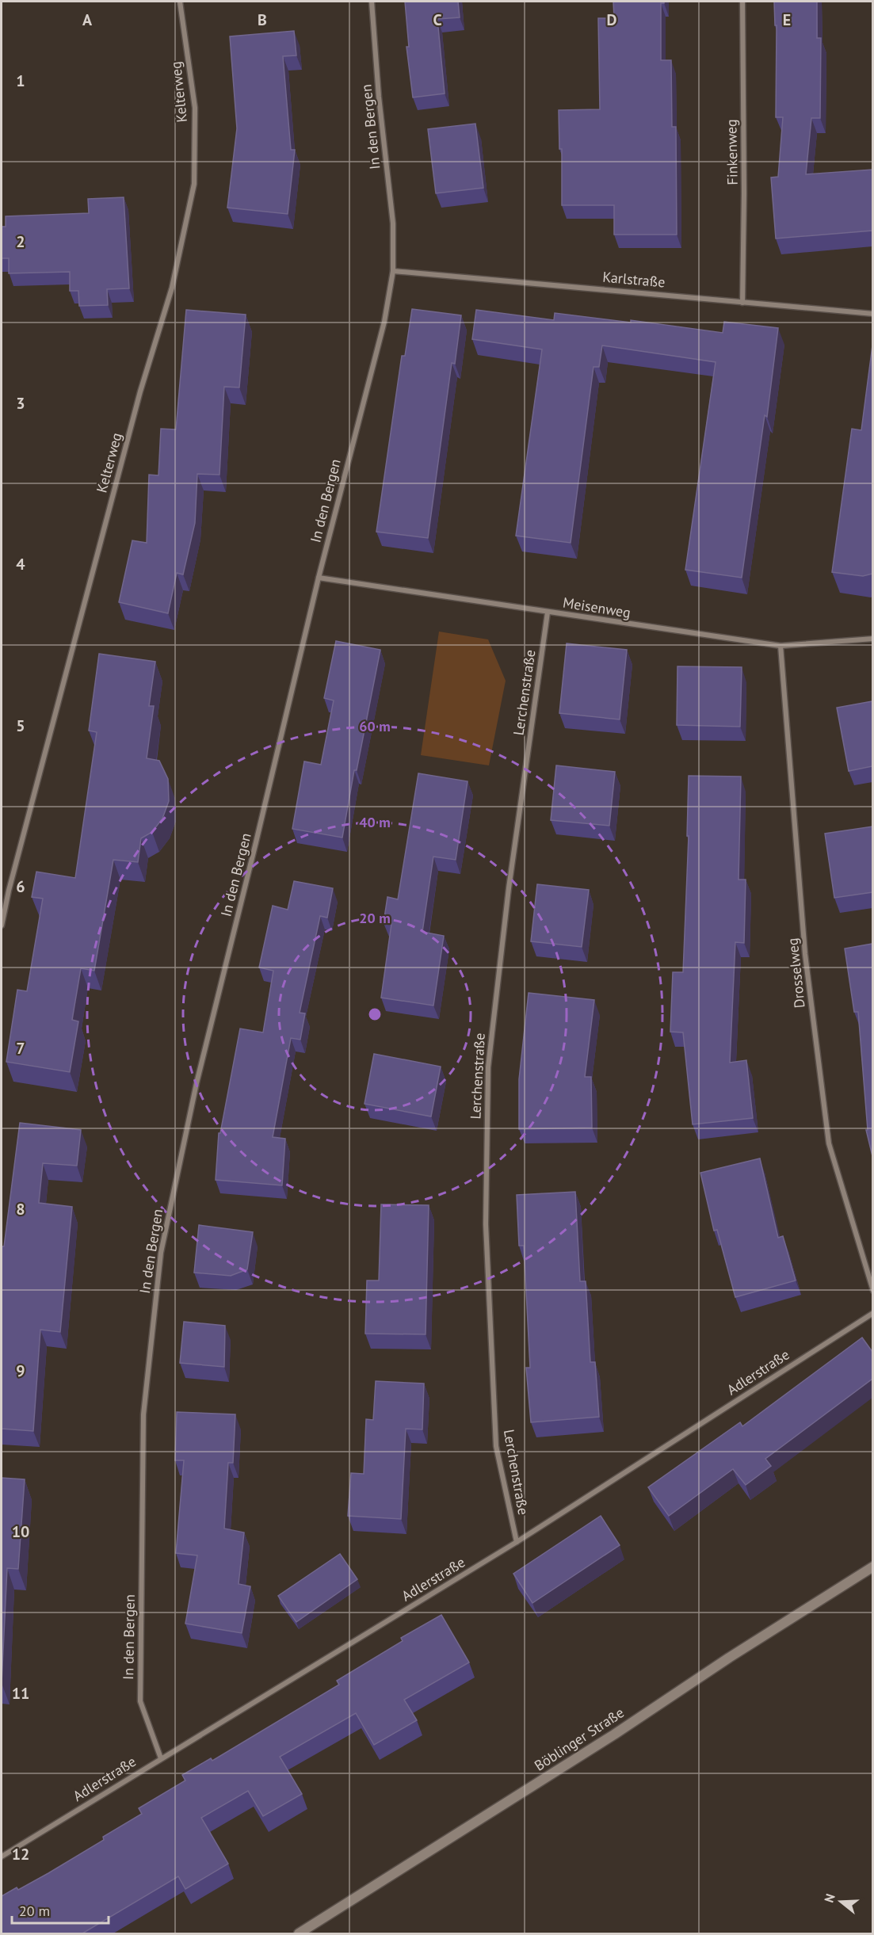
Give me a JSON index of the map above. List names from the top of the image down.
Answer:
{
  "streets": {
    "main road": ["Böblinger Straße"],
    "street": [
      "Kelterweg",
      "In den Bergen",
      "Finkenweg",
      "Karlstraße",
      "Meisenweg",
      "Lerchenstraße",
      "Drosselweg",
      "Adlerstraße"
    ]
  },
  "crossings": [
    ["In den Bergen", "Karlstraße"],
    ["In den Bergen", "Meisenweg"],
    ["In den Bergen", "Adlerstraße"],
    ["Finkenweg", "Karlstraße"],
    ["Meisenweg", "Lerchenstraße"],
    ["Meisenweg", "Drosselweg"],
    ["Lerchenstraße", "Adlerstraße"]
  ],
  "scale_bar": "20 m",
  "north": "left",
  "grid": {
    "columns": [
      "A",
      "B",
      "C",
      "D",
      "E"
    ],
    "rows": [
      "1",
      "2",
      "3",
      "4",
      "5",
      "6",
      "7",
      "8",
      "9",
      "10",
      "11",
      "12"
    ]
  },
  "rings": ["60 m", "40 m", "20 m"]
}
